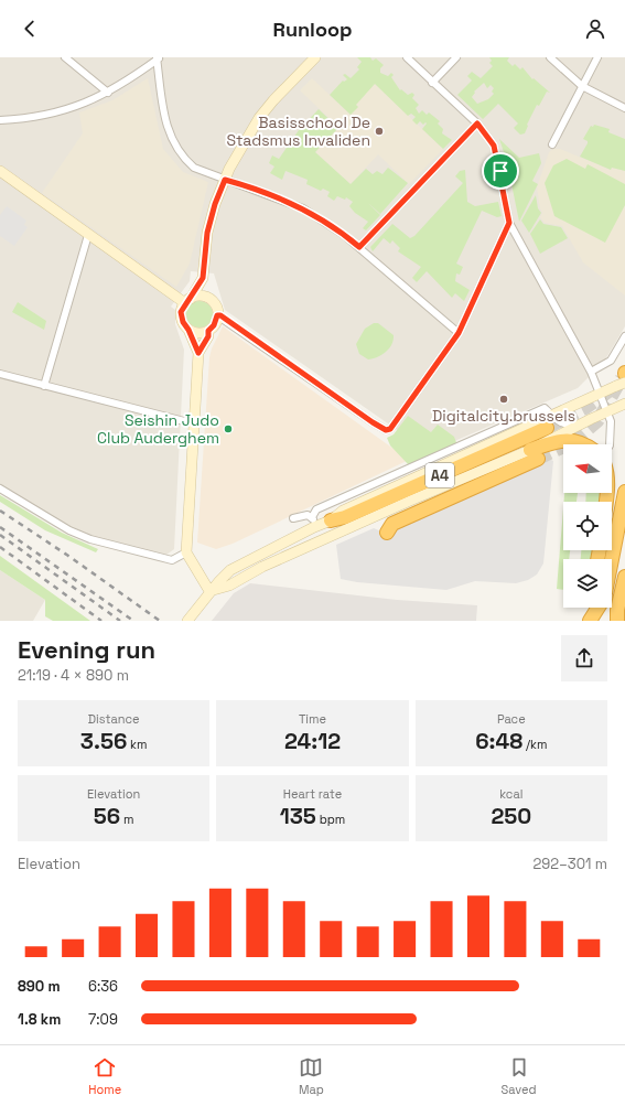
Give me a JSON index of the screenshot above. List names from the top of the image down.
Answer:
{
  "streets": {
    "highway": ["A4"]
  },
  "places": ["Basisschool De Stadsmus Invaliden", "Digitalcity.brussels", "Seishin Judo Club Auderghem"],
  "north": "left",
  "page": {
    "header": "Runloop",
    "heading": ["Evening run", "21:19 · 4 × 890 m"],
    "stats": [
      ["Distance", "3.56 km"],
      ["Time", "24:12"],
      ["Pace", "6:48 /km"],
      ["Elevation", "56 m"],
      ["Heart rate", "135 bpm"],
      ["kcal", "250"]
    ],
    "chart": ["Elevation", "292–301 m"],
    "list": [
      {
        "name": "890 m",
        "note": "6:36"
      },
      {
        "name": "1.8 km",
        "note": "7:09"
      }
    ],
    "tabs": ["Home", "Map", "Saved"]
  }
}
